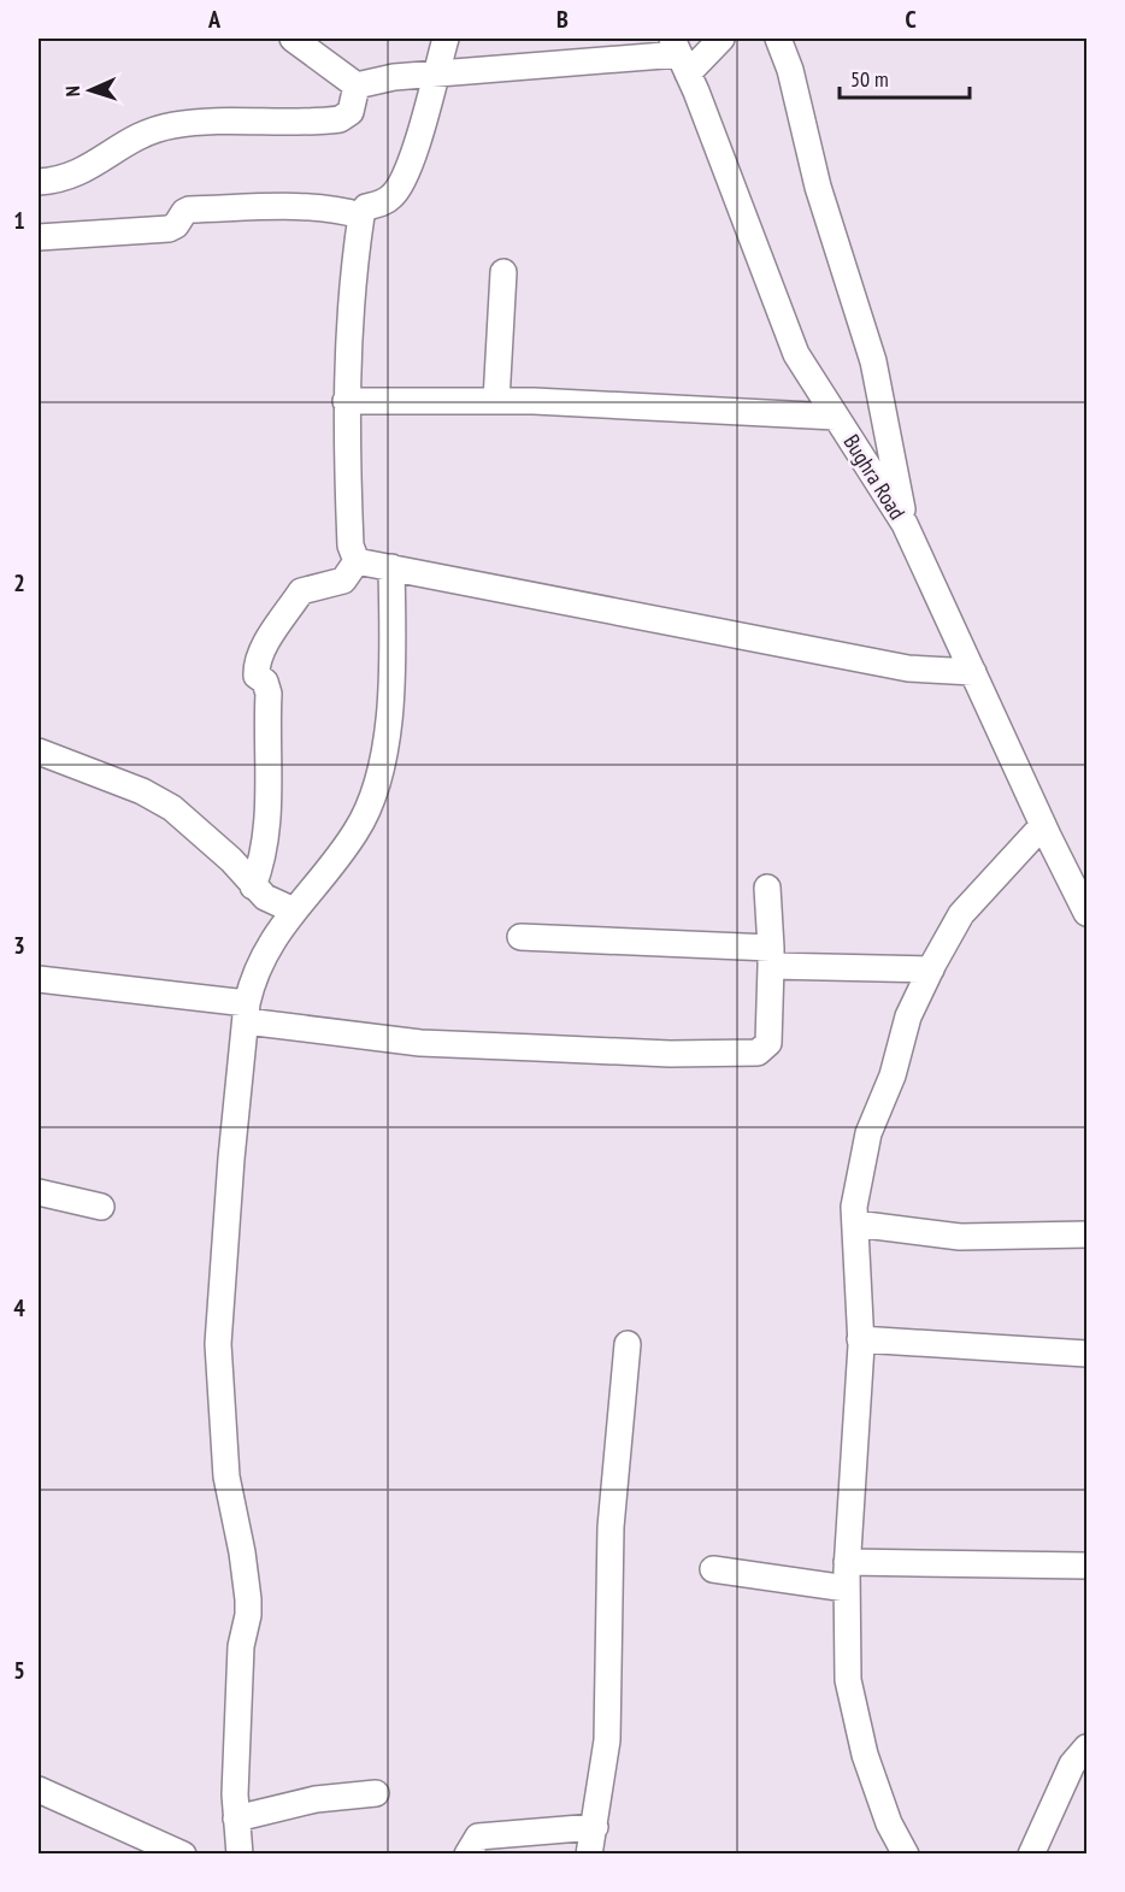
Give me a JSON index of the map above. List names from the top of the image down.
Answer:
{
  "streets": {
    "street": ["Bughra Road"]
  },
  "scale_bar": "50 m",
  "north": "left",
  "grid": {
    "columns": ["A", "B", "C"],
    "rows": [
      "1",
      "2",
      "3",
      "4",
      "5"
    ]
  }
}
